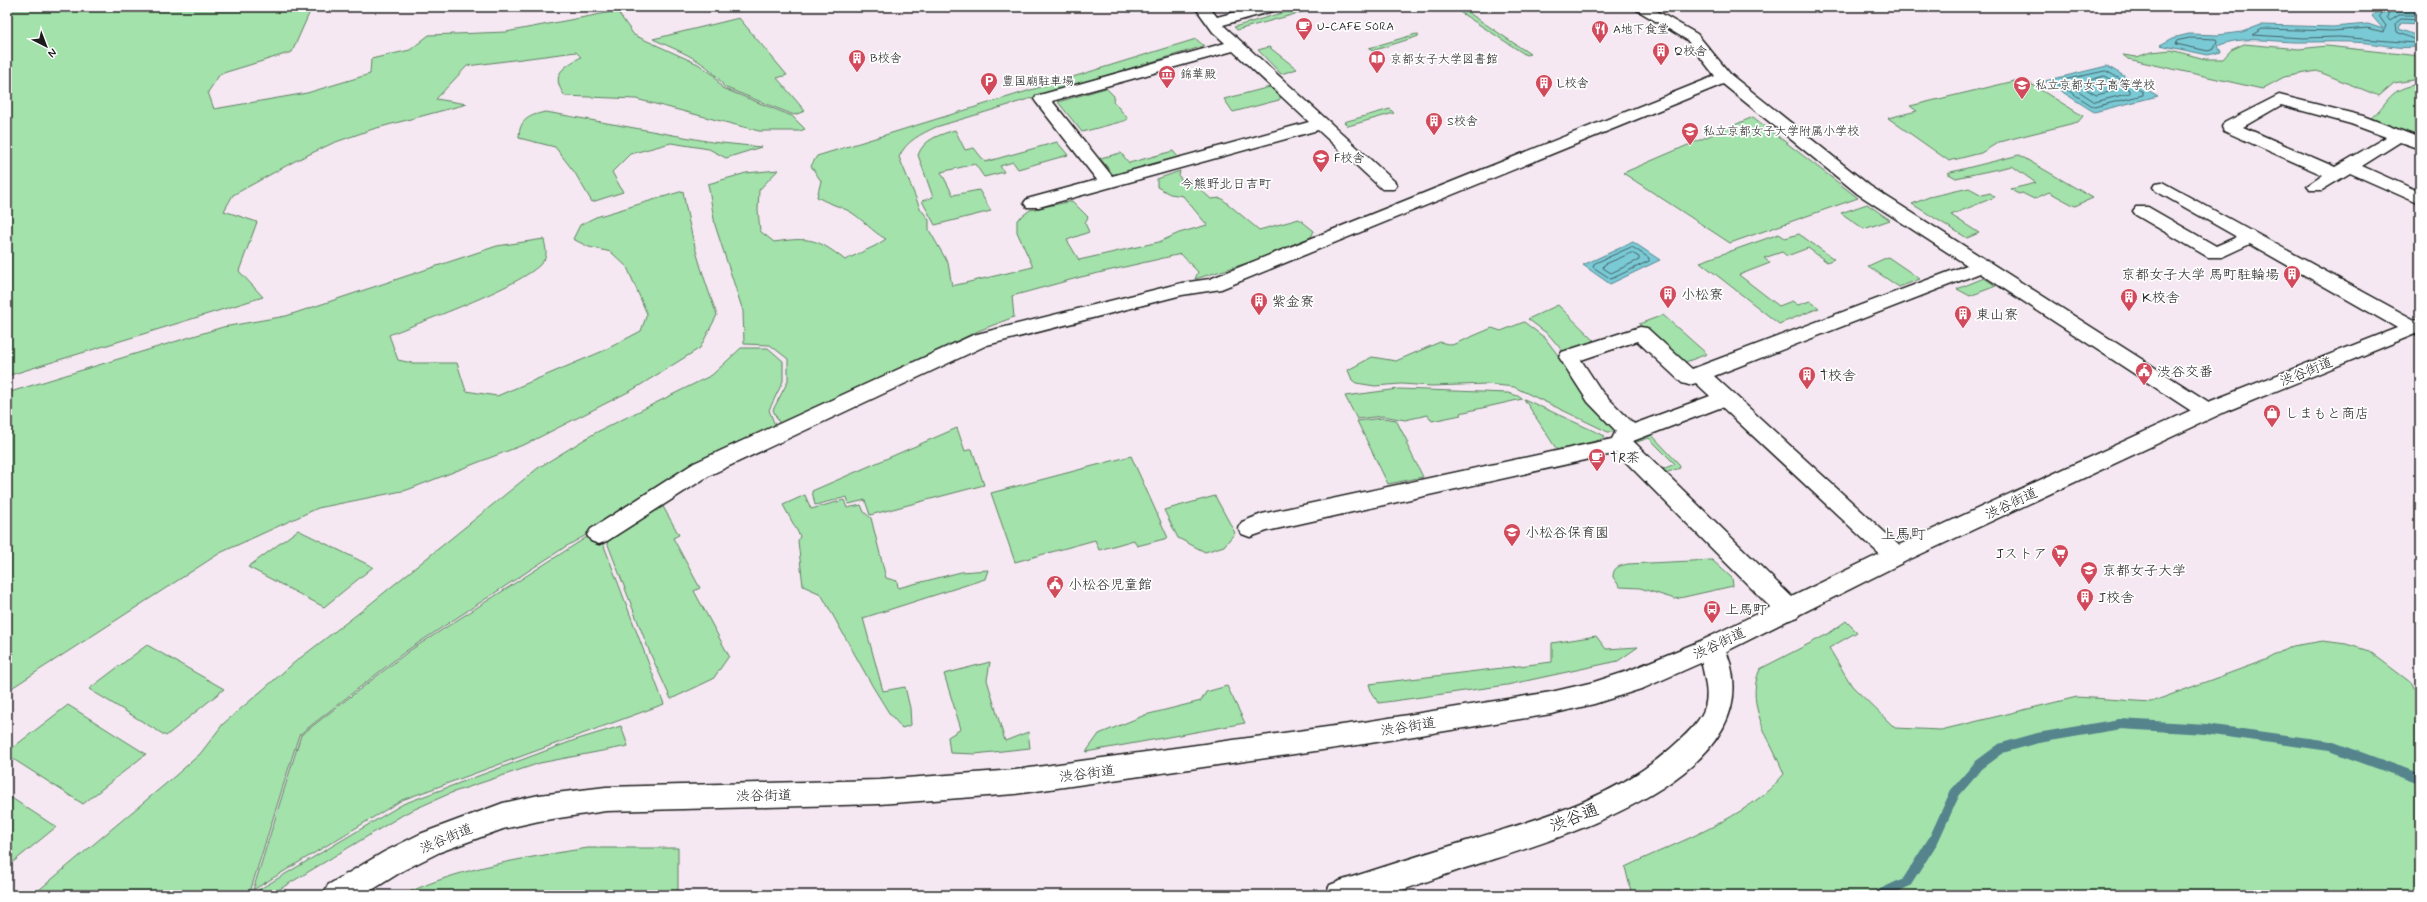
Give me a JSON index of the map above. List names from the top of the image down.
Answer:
{
  "streets": {
    "street": ["渋谷街道", "渋谷通"]
  },
  "crossings": [
    ["渋谷街道", "渋谷通"]
  ],
  "districts": ["今熊野北日吉町", "上馬町"],
  "places": {
    "cafe": ["U-CAFE SORA", "TR茶"],
    "restaurant": ["A地下食堂"],
    "building": [
      "Q校舎",
      "B校舎",
      "L校舎",
      "S校舎",
      "京都女子大学 馬町駐輪場",
      "小松寮",
      "K校舎",
      "紫金寮",
      "東山寮",
      "T校舎",
      "J校舎"
    ],
    "library": ["京都女子大学図書館"],
    "museum": ["錦華殿"],
    "parking": ["豊国廟駐車場"],
    "school or university": [
      "私立京都女子高等学校",
      "私立京都女子大学附属小学校",
      "F校舎",
      "小松谷保育園",
      "京都女子大学"
    ],
    "public building": ["渋谷交番", "小松谷児童館"],
    "shop": ["しまもと商店"],
    "supermarket": ["Jストア"],
    "bus stop": ["上馬町"]
  },
  "north": "bottom right"
}
